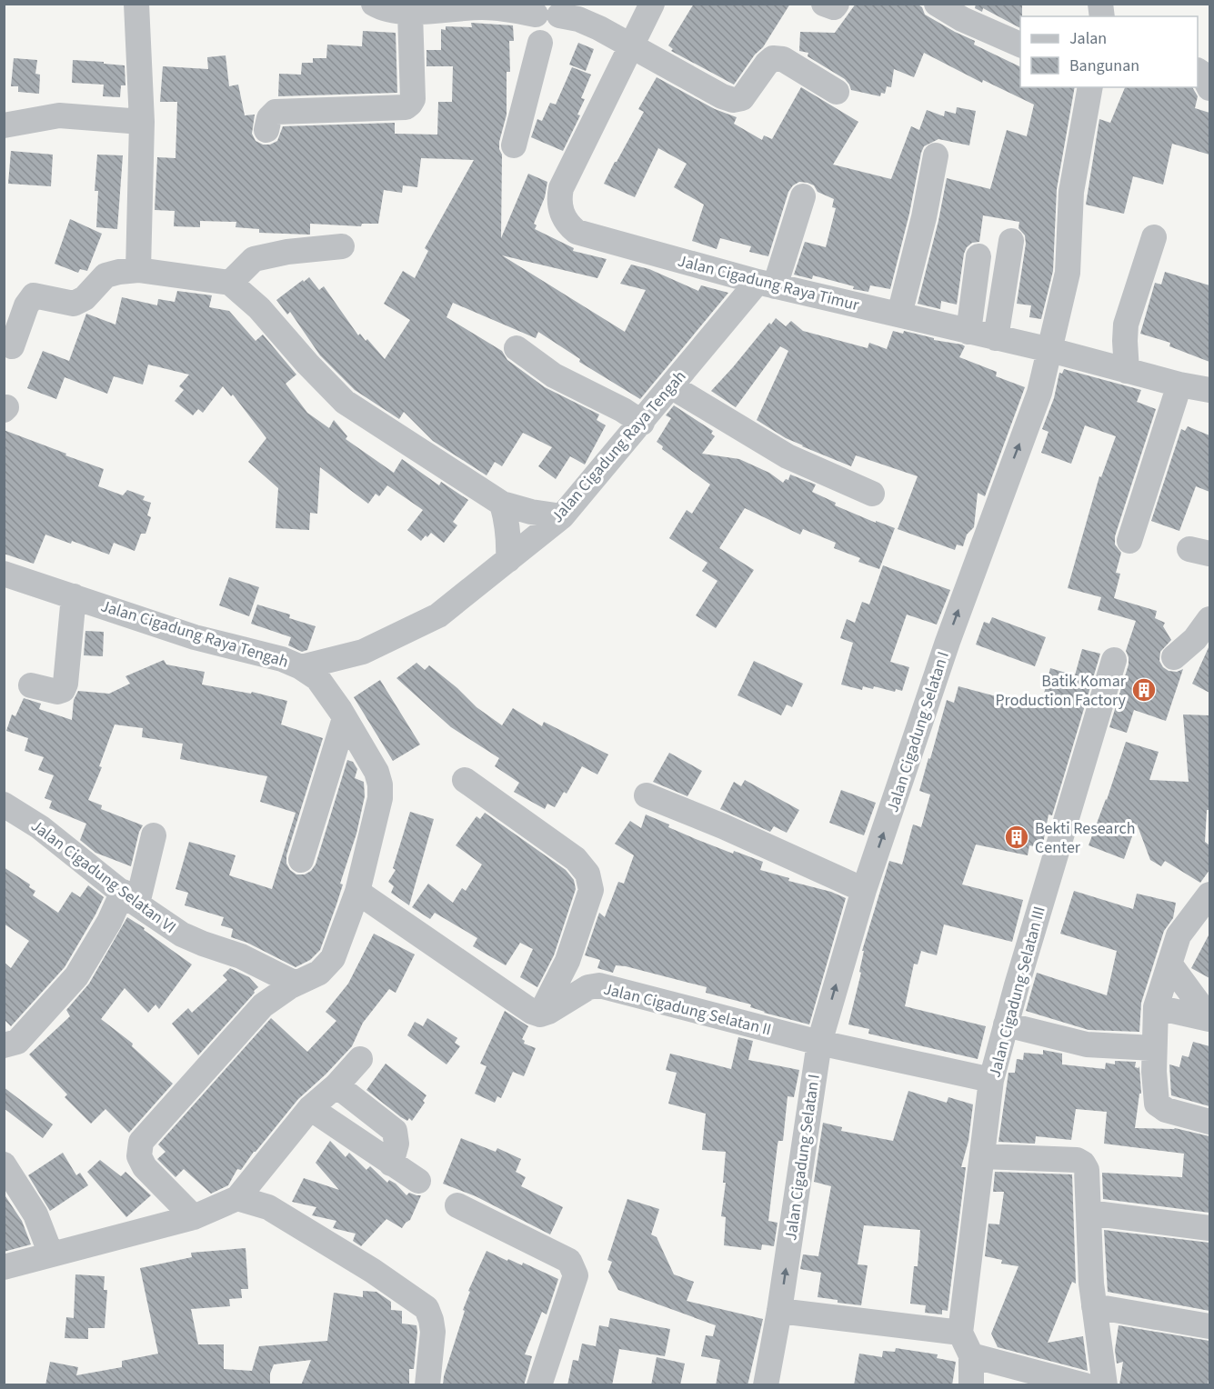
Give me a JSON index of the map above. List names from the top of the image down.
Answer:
{
  "streets": {
    "street": [
      "Jalan Cigadung Raya Timur",
      "Jalan Cigadung Raya Tengah",
      "Jalan Cigadung Selatan I",
      "Jalan Cigadung Selatan VI",
      "Jalan Cigadung Selatan III",
      "Jalan Cigadung Selatan II"
    ]
  },
  "crossings": [
    ["Jalan Cigadung Raya Timur", "Jalan Cigadung Raya Tengah"],
    ["Jalan Cigadung Raya Timur", "Jalan Cigadung Selatan I"],
    ["Jalan Cigadung Selatan I", "Jalan Cigadung Selatan II"],
    ["Jalan Cigadung Selatan III", "Jalan Cigadung Selatan II"]
  ],
  "one_way": ["Jalan Cigadung Selatan I"],
  "places": {
    "building": ["Batik Komar Production Factory", "Bekti Research Center"]
  },
  "legend": ["Jalan", "Bangunan"]
}
